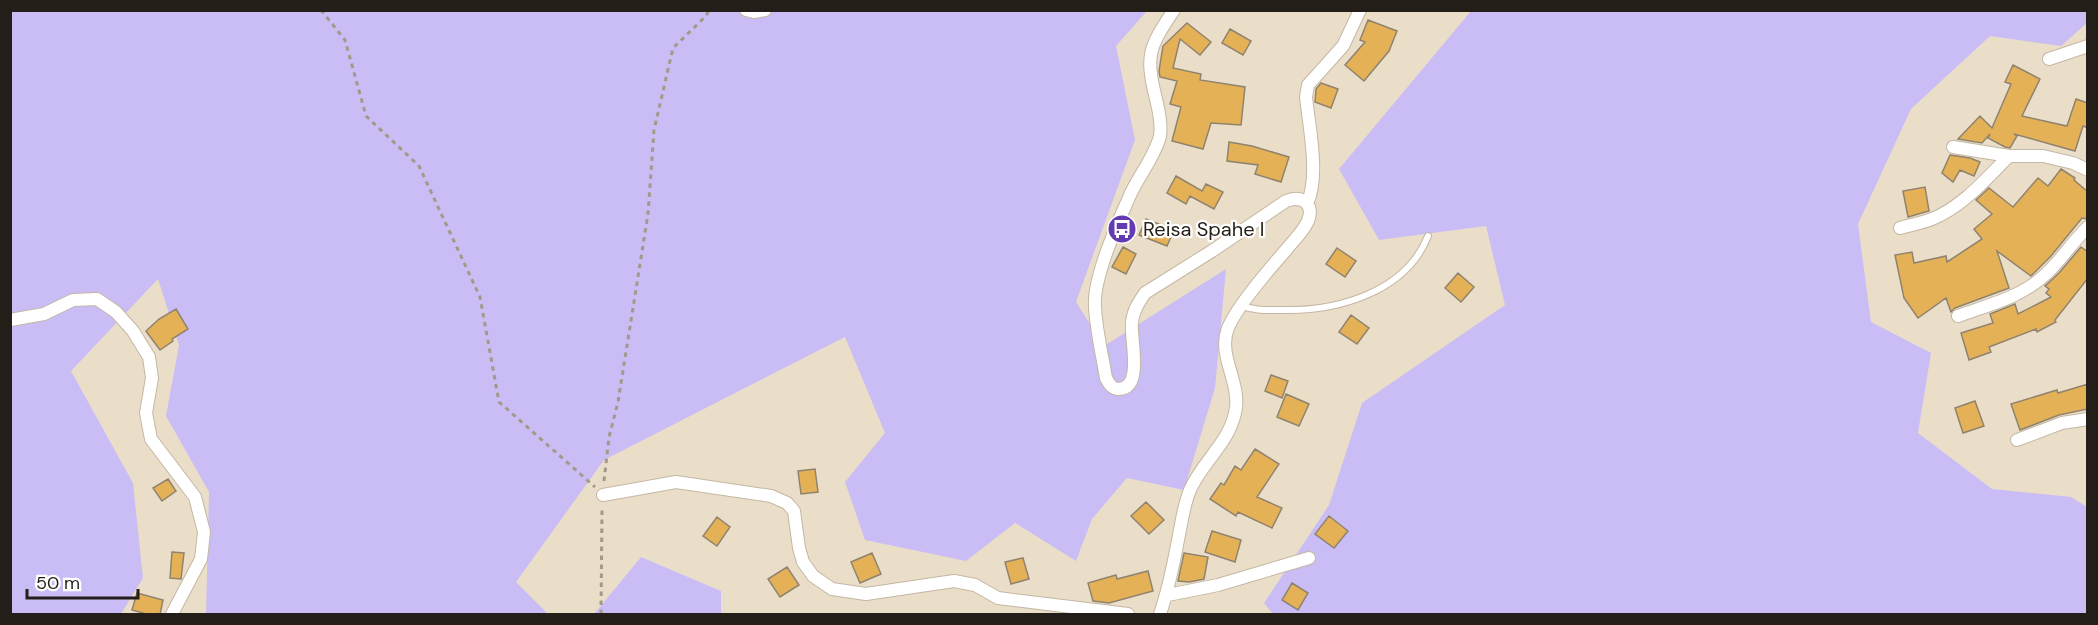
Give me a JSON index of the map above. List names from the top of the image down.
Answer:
{
  "places": {
    "bus stop": ["Reisa Spahe I"]
  },
  "scale_bar": "50 m"
}
